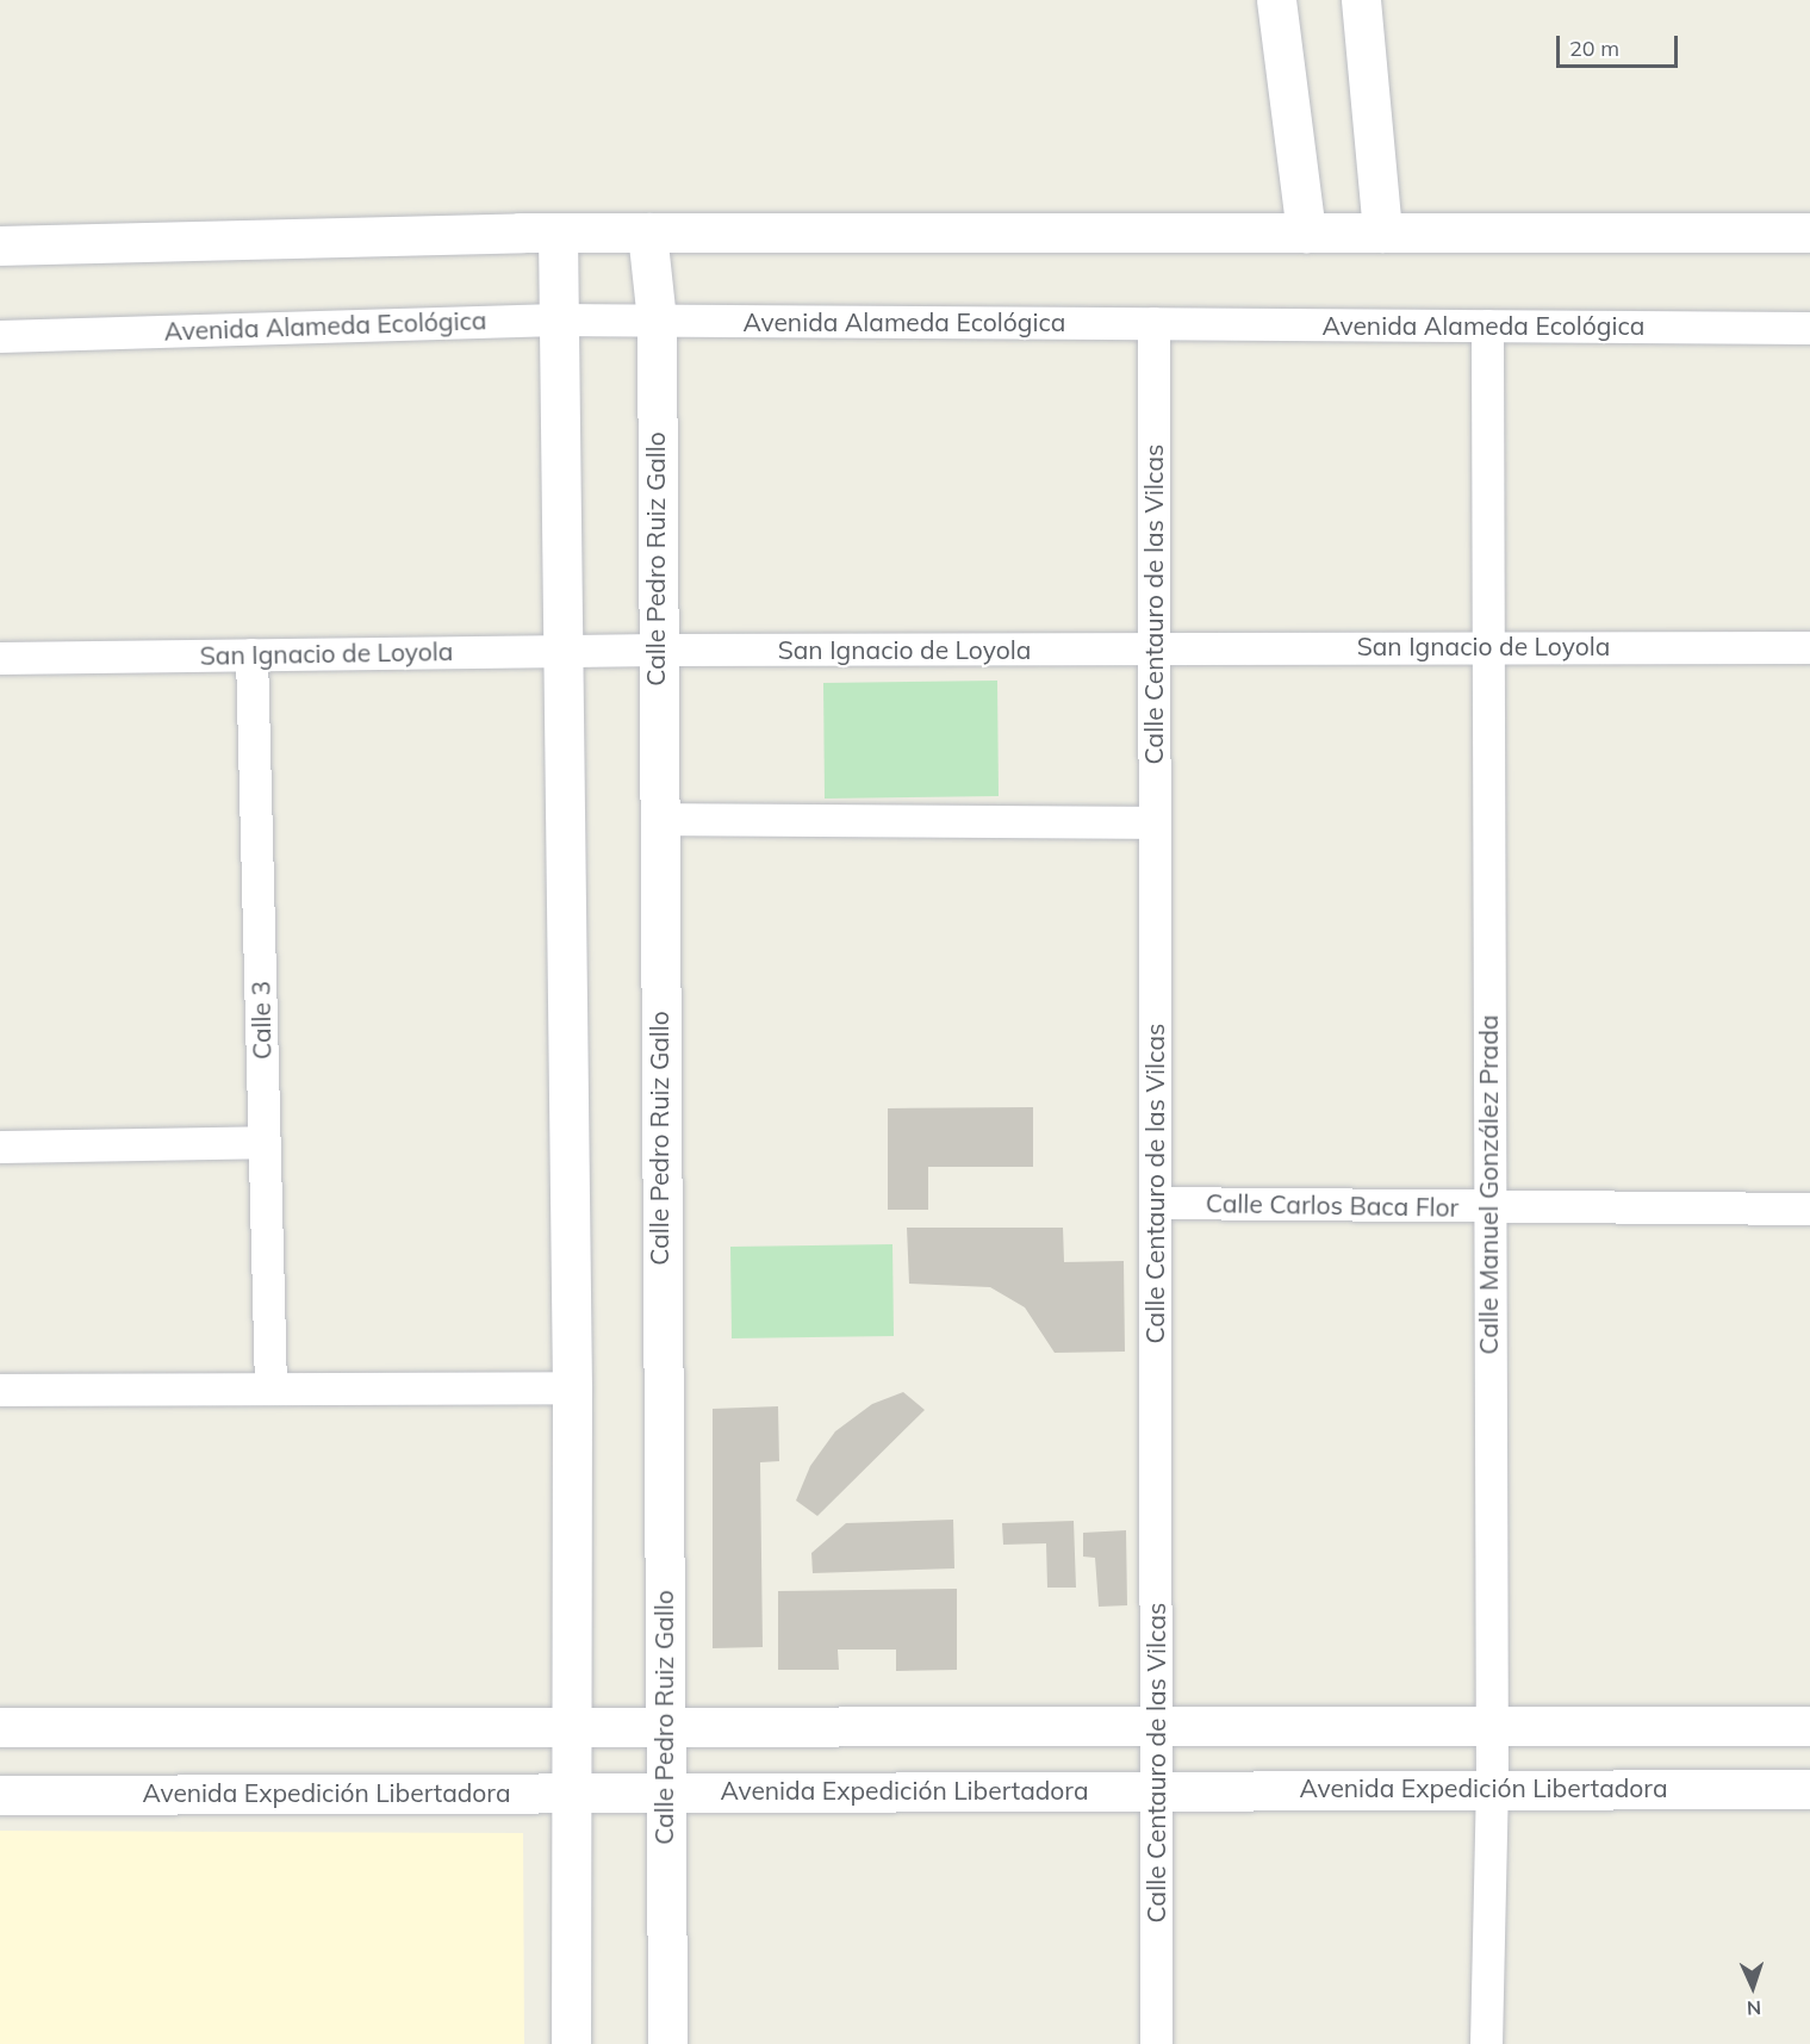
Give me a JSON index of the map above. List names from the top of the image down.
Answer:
{
  "streets": {
    "street": [
      "Avenida Alameda Ecológica",
      "Calle Pedro Ruiz Gallo",
      "Calle Centauro de las Vilcas",
      "San Ignacio de Loyola",
      "Calle 3",
      "Calle Manuel González Prada",
      "Calle Carlos Baca Flor",
      "Avenida Expedición Libertadora"
    ]
  },
  "crossings": [
    ["Avenida Alameda Ecológica", "Calle Pedro Ruiz Gallo"],
    ["Avenida Alameda Ecológica", "Calle Centauro de las Vilcas"],
    ["Avenida Alameda Ecológica", "Calle Manuel González Prada"],
    ["Calle Pedro Ruiz Gallo", "San Ignacio de Loyola"],
    ["Calle Pedro Ruiz Gallo", "Avenida Expedición Libertadora"],
    ["Calle Centauro de las Vilcas", "San Ignacio de Loyola"],
    ["Calle Centauro de las Vilcas", "Calle Carlos Baca Flor"],
    ["Calle Centauro de las Vilcas", "Avenida Expedición Libertadora"],
    ["San Ignacio de Loyola", "Calle 3"],
    ["San Ignacio de Loyola", "Calle Manuel González Prada"],
    ["Calle Manuel González Prada", "Calle Carlos Baca Flor"],
    ["Calle Manuel González Prada", "Avenida Expedición Libertadora"]
  ],
  "scale_bar": "20 m",
  "north": "bottom"
}
